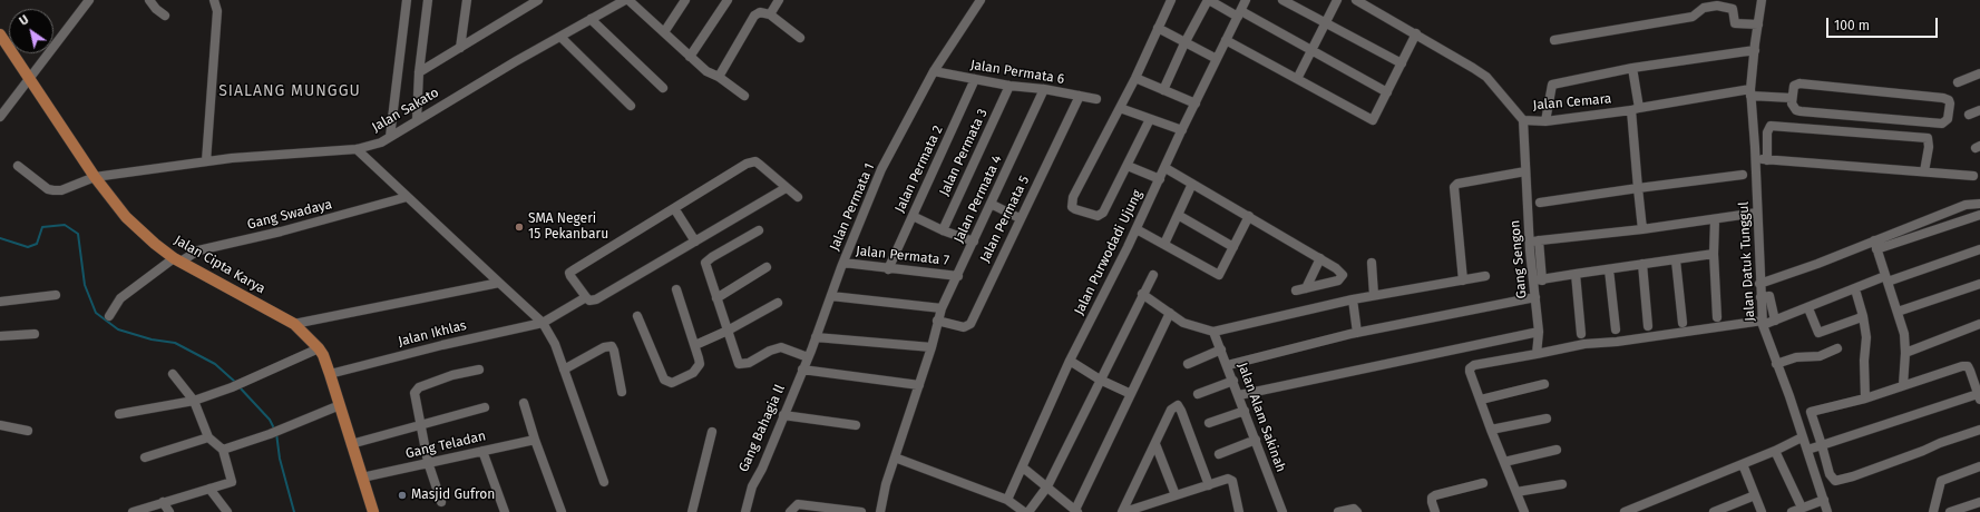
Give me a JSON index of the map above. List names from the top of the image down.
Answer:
{
  "streets": {
    "main road": ["Jalan Cipta Karya"],
    "street": [
      "Jalan Permata 6",
      "Jalan Cemara",
      "Jalan Sakato",
      "Jalan Permata 3",
      "Jalan Permata 2",
      "Jalan Permata 4",
      "Jalan Permata 1",
      "Gang Swadaya",
      "Jalan Permata 5",
      "Jalan Purwodadi Ujung",
      "Jalan Permata 7",
      "Gang Sengon",
      "Jalan Datuk Tunggul",
      "Jalan Ikhlas",
      "Jalan Alam Sakinah",
      "Gang Bahagia ll",
      "Gang Teladan"
    ]
  },
  "crossings": [
    ["Jalan Permata 6", "Jalan Permata 3"],
    ["Jalan Permata 6", "Jalan Permata 2"],
    ["Jalan Permata 6", "Jalan Permata 4"],
    ["Jalan Permata 6", "Jalan Permata 1"],
    ["Jalan Permata 6", "Jalan Permata 5"],
    ["Jalan Cemara", "Gang Sengon"],
    ["Jalan Cemara", "Jalan Datuk Tunggul"],
    ["Jalan Sakato", "Jalan Cipta Karya"],
    ["Jalan Permata 2", "Jalan Permata 7"],
    ["Jalan Permata 4", "Jalan Permata 5"],
    ["Jalan Permata 4", "Jalan Permata 7"],
    ["Jalan Permata 1", "Jalan Permata 7"],
    ["Jalan Permata 1", "Gang Bahagia ll"],
    ["Gang Swadaya", "Jalan Cipta Karya"],
    ["Jalan Cipta Karya", "Jalan Ikhlas"],
    ["Jalan Cipta Karya", "Gang Teladan"]
  ],
  "districts": ["SIALANG MUNGGU"],
  "places": ["SMA Negeri 15 Pekanbaru", "Masjid Gufron"],
  "scale_bar": "100 m",
  "north": "top left"
}
